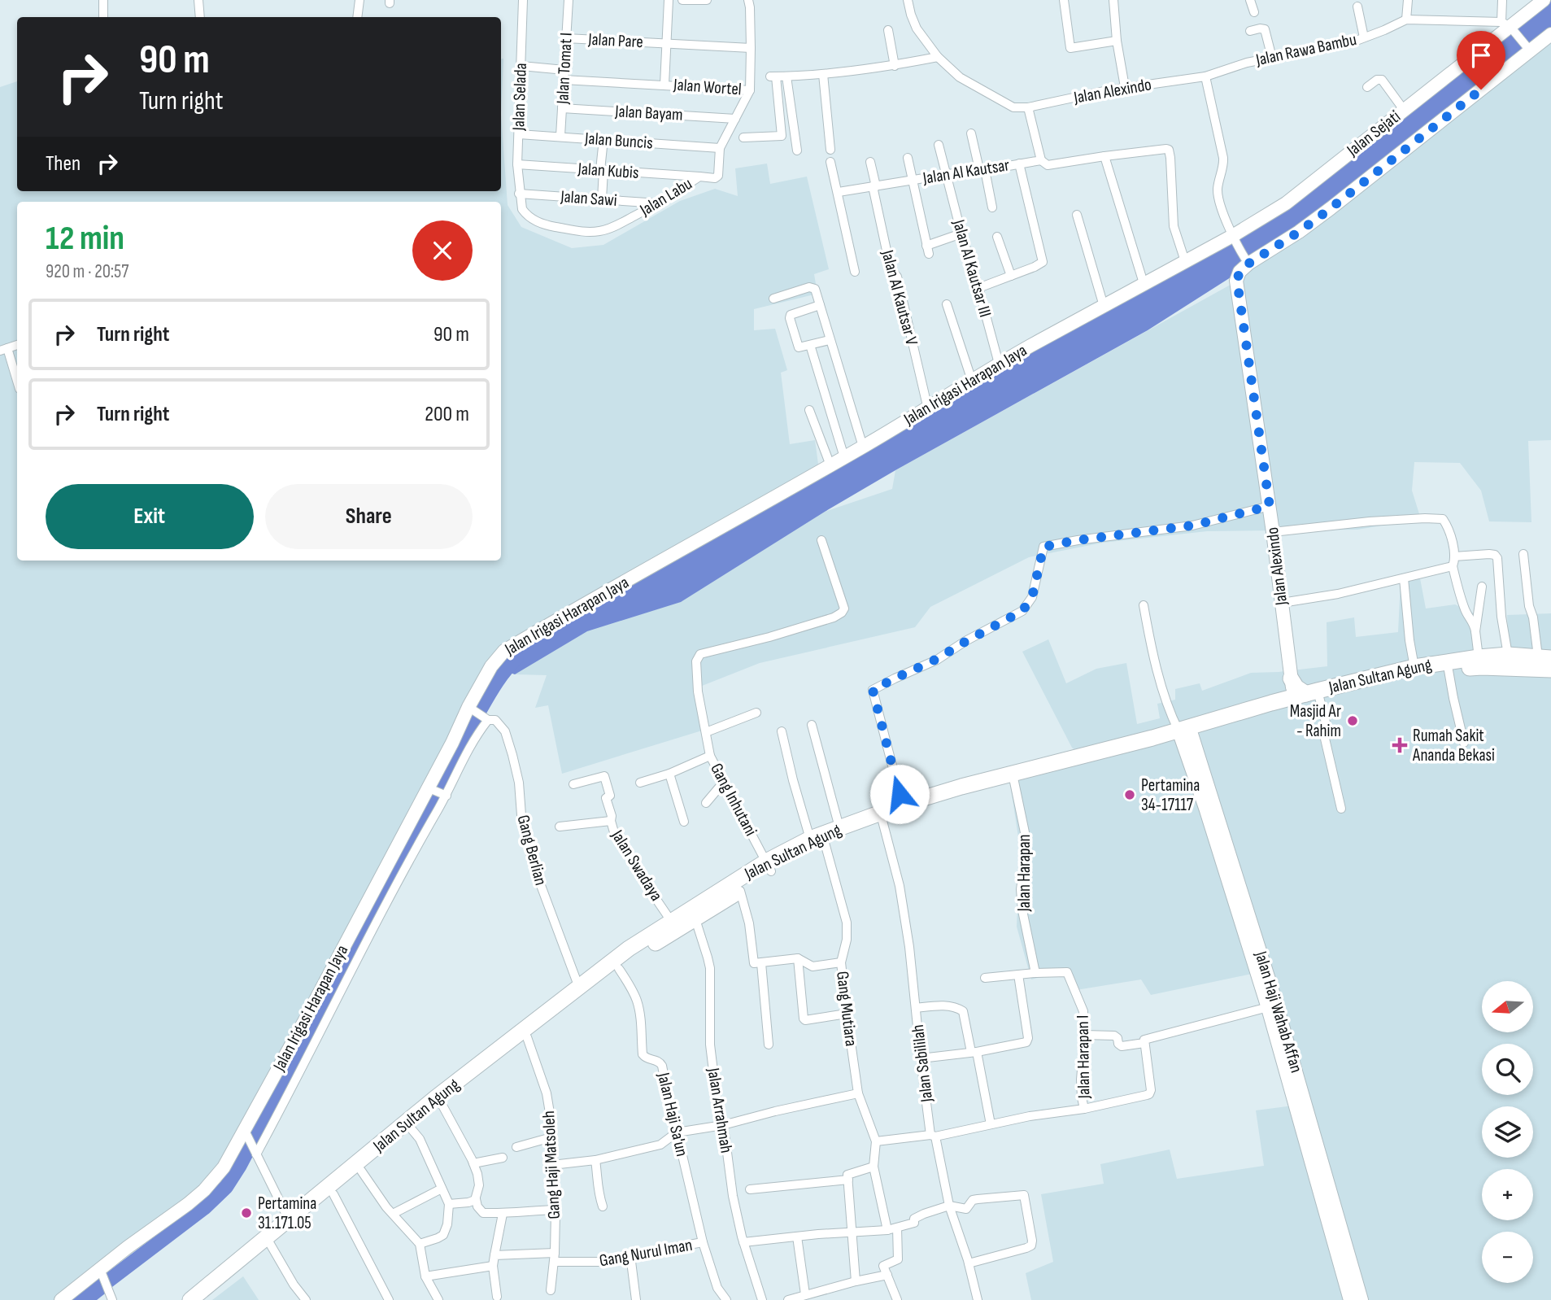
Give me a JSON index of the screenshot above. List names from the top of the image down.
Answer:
{
  "streets": {
    "highway": ["Jalan Sultan Agung"],
    "street": [
      "Jalan Pare",
      "Jalan Rawa Bambu",
      "Jalan Tomat I",
      "Jalan Wortel",
      "Jalan Alexindo",
      "Jalan Selada",
      "Jalan Bayam",
      "Jalan Sejati",
      "Jalan Buncis",
      "Jalan Kubis",
      "Jalan Al Kautsar",
      "Jalan Labu",
      "Jalan Sawi",
      "Jalan Al Kautsar III",
      "Jalan Al Kautsar V",
      "Jalan Irigasi Harapan Jaya",
      "Gang Inhutani",
      "Gang Berlian",
      "Jalan Swadaya",
      "Jalan Harapan",
      "Gang Mutiara",
      "Jalan Haji Wahab Affan",
      "Jalan Harapan I",
      "Jalan Sabililah",
      "Jalan Arrahmah",
      "Jalan Haji Sa'un",
      "Gang Haji Matsoleh",
      "Gang Nurul Iman"
    ]
  },
  "crossings": [
    ["Jalan Pare", "Jalan Tomat I"],
    ["Jalan Pare", "Jalan Wortel"],
    ["Jalan Pare", "Jalan Labu"],
    ["Jalan Rawa Bambu", "Jalan Alexindo"],
    ["Jalan Tomat I", "Jalan Wortel"],
    ["Jalan Tomat I", "Jalan Bayam"],
    ["Jalan Tomat I", "Jalan Buncis"],
    ["Jalan Wortel", "Jalan Selada"],
    ["Jalan Wortel", "Jalan Labu"],
    ["Jalan Selada", "Jalan Buncis"],
    ["Jalan Selada", "Jalan Kubis"],
    ["Jalan Selada", "Jalan Labu"],
    ["Jalan Selada", "Jalan Sawi"],
    ["Jalan Bayam", "Jalan Labu"],
    ["Jalan Sejati", "Jalan Irigasi Harapan Jaya"],
    ["Jalan Buncis", "Jalan Labu"],
    ["Jalan Kubis", "Jalan Labu"],
    ["Jalan Al Kautsar", "Jalan Al Kautsar III"],
    ["Jalan Al Kautsar", "Jalan Al Kautsar V"],
    ["Jalan Al Kautsar", "Jalan Irigasi Harapan Jaya"],
    ["Jalan Labu", "Jalan Sawi"],
    ["Jalan Al Kautsar III", "Jalan Irigasi Harapan Jaya"],
    ["Jalan Al Kautsar V", "Jalan Irigasi Harapan Jaya"],
    ["Jalan Sultan Agung", "Gang Inhutani"],
    ["Jalan Sultan Agung", "Gang Berlian"],
    ["Jalan Sultan Agung", "Jalan Swadaya"],
    ["Jalan Sultan Agung", "Jalan Harapan"],
    ["Jalan Sultan Agung", "Gang Mutiara"],
    ["Jalan Sultan Agung", "Jalan Haji Wahab Affan"],
    ["Jalan Sultan Agung", "Jalan Sabililah"],
    ["Jalan Sultan Agung", "Jalan Arrahmah"],
    ["Jalan Sultan Agung", "Jalan Haji Sa'un"],
    ["Jalan Sultan Agung", "Gang Haji Matsoleh"],
    ["Jalan Harapan", "Jalan Harapan I"],
    ["Jalan Haji Sa'un", "Gang Nurul Iman"],
    ["Gang Haji Matsoleh", "Gang Nurul Iman"]
  ],
  "places": {
    "other": ["Masjid Ar - Rahim", "Pertamina 34-17117", "Pertamina 31.171.05"],
    "health": ["Rumah Sakit Ananda Bekasi"]
  },
  "north": "left",
  "page": {
    "turn": ["90 m", "Turn right"],
    "then": "Then",
    "heading": ["12 min", "920 m · 20:57"],
    "list": [
      {
        "name": "Turn right",
        "value": "90 m"
      },
      {
        "name": "Turn right",
        "value": "200 m"
      }
    ],
    "buttons": ["Exit", "Share"],
    "map_buttons": ["+", "−"]
  }
}
